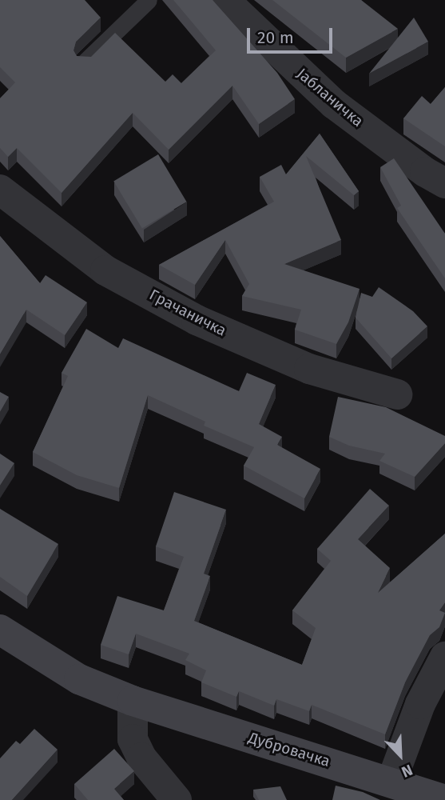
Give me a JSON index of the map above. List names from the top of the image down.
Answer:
{
  "streets": {
    "main road": ["Дубровачка"],
    "street": ["Јабланичка", "Грачаничка"]
  },
  "scale_bar": "20 m",
  "north": "bottom right"
}
